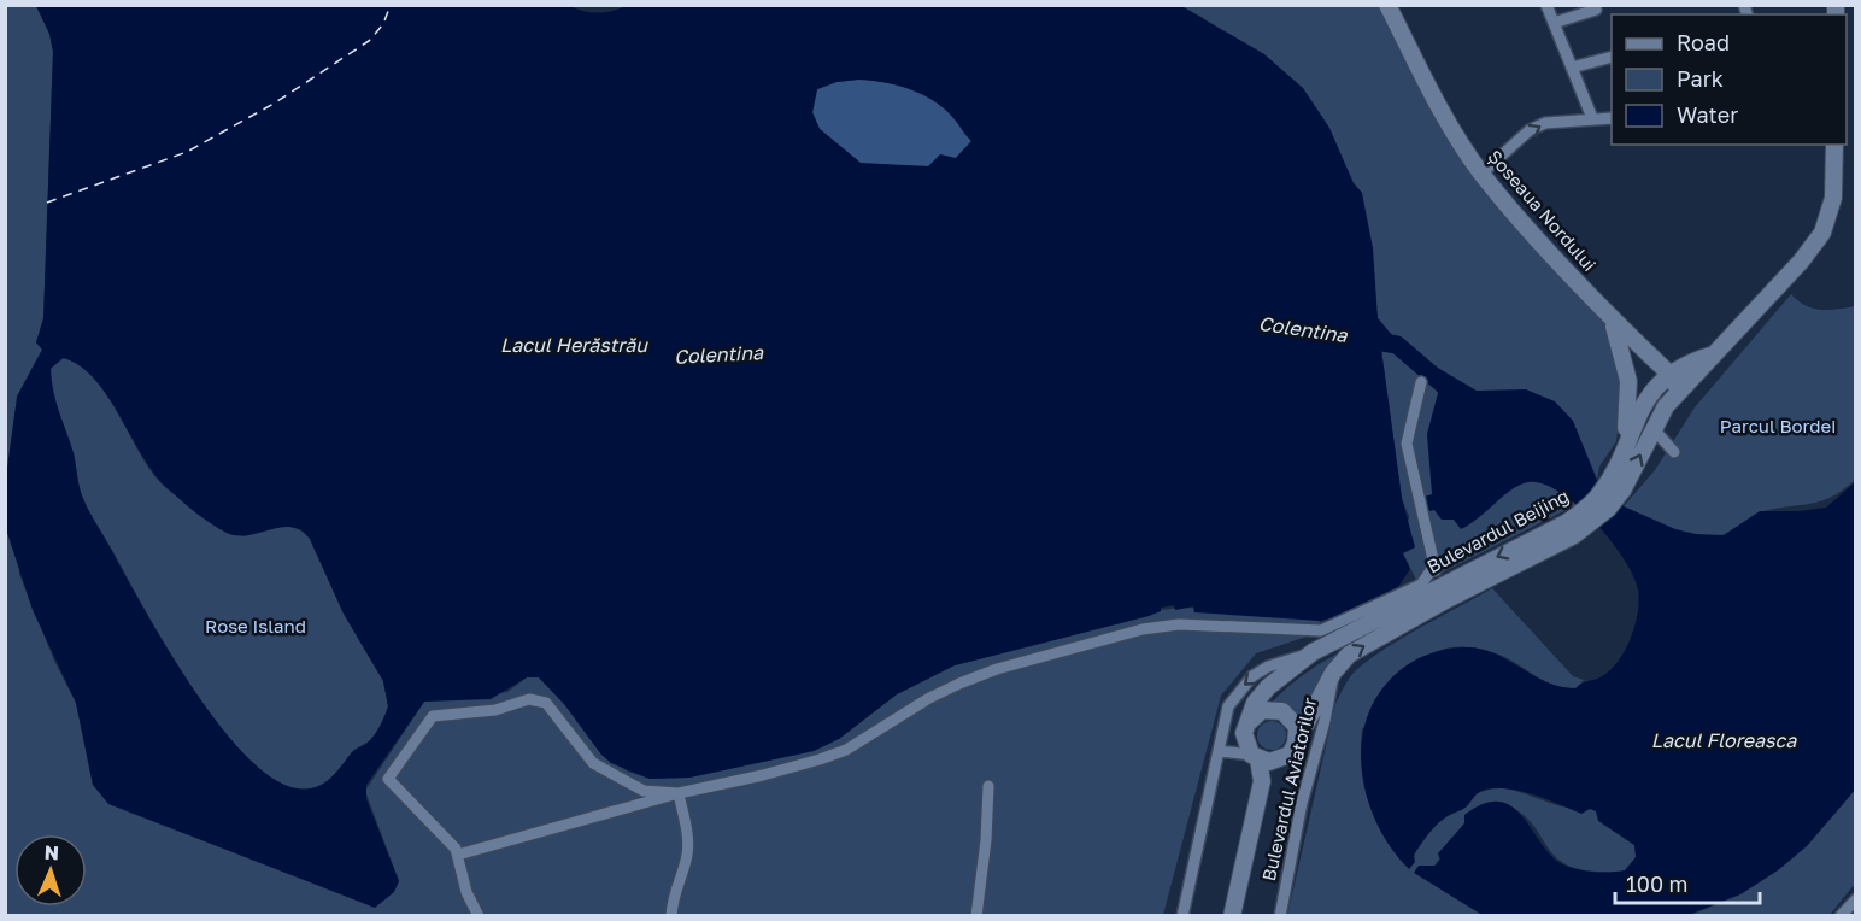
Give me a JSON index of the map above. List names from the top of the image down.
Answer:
{
  "streets": {
    "main road": ["Șoseaua Nordului", "Bulevardul Beijing"],
    "street": ["Bulevardul Aviatorilor"]
  },
  "crossings": [
    ["Șoseaua Nordului", "Bulevardul Beijing"],
    ["Bulevardul Beijing", "Bulevardul Aviatorilor"]
  ],
  "water": ["Colentina", "Lacul Herăstrău", "Lacul Floreasca"],
  "parks": ["Parcul Bordei", "Rose Island"],
  "legend": ["Road", "Park", "Water"],
  "scale_bar": "100 m",
  "north": "top"
}
